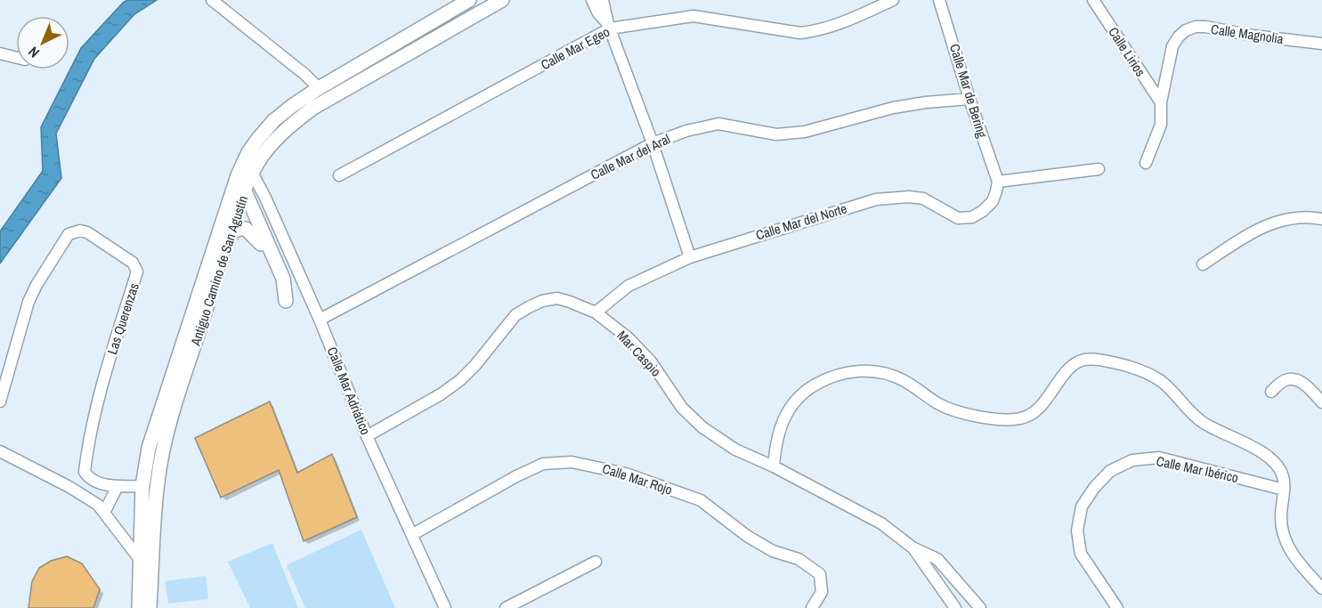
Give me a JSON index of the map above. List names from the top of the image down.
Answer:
{
  "streets": {
    "street": [
      "Calle Magnolia",
      "Calle Mar Egeo",
      "Calle Lirios",
      "Calle Mar de Bering",
      "Calle Mar del Aral",
      "Calle Mar del Norte",
      "Antiguo Camino de San Agustín",
      "Las Querenzas",
      "Mar Caspio",
      "Calle Mar Adriático",
      "Calle Mar Ibérico",
      "Calle Mar Rojo"
    ]
  },
  "crossings": [
    ["Calle Magnolia", "Calle Lirios"],
    ["Calle Mar de Bering", "Calle Mar del Aral"],
    ["Calle Mar de Bering", "Calle Mar del Norte"],
    ["Calle Mar del Aral", "Calle Mar Adriático"],
    ["Calle Mar del Norte", "Mar Caspio"],
    ["Antiguo Camino de San Agustín", "Las Querenzas"],
    ["Antiguo Camino de San Agustín", "Calle Mar Adriático"],
    ["Mar Caspio", "Calle Mar Adriático"],
    ["Calle Mar Adriático", "Calle Mar Rojo"]
  ],
  "north": "bottom left"
}
